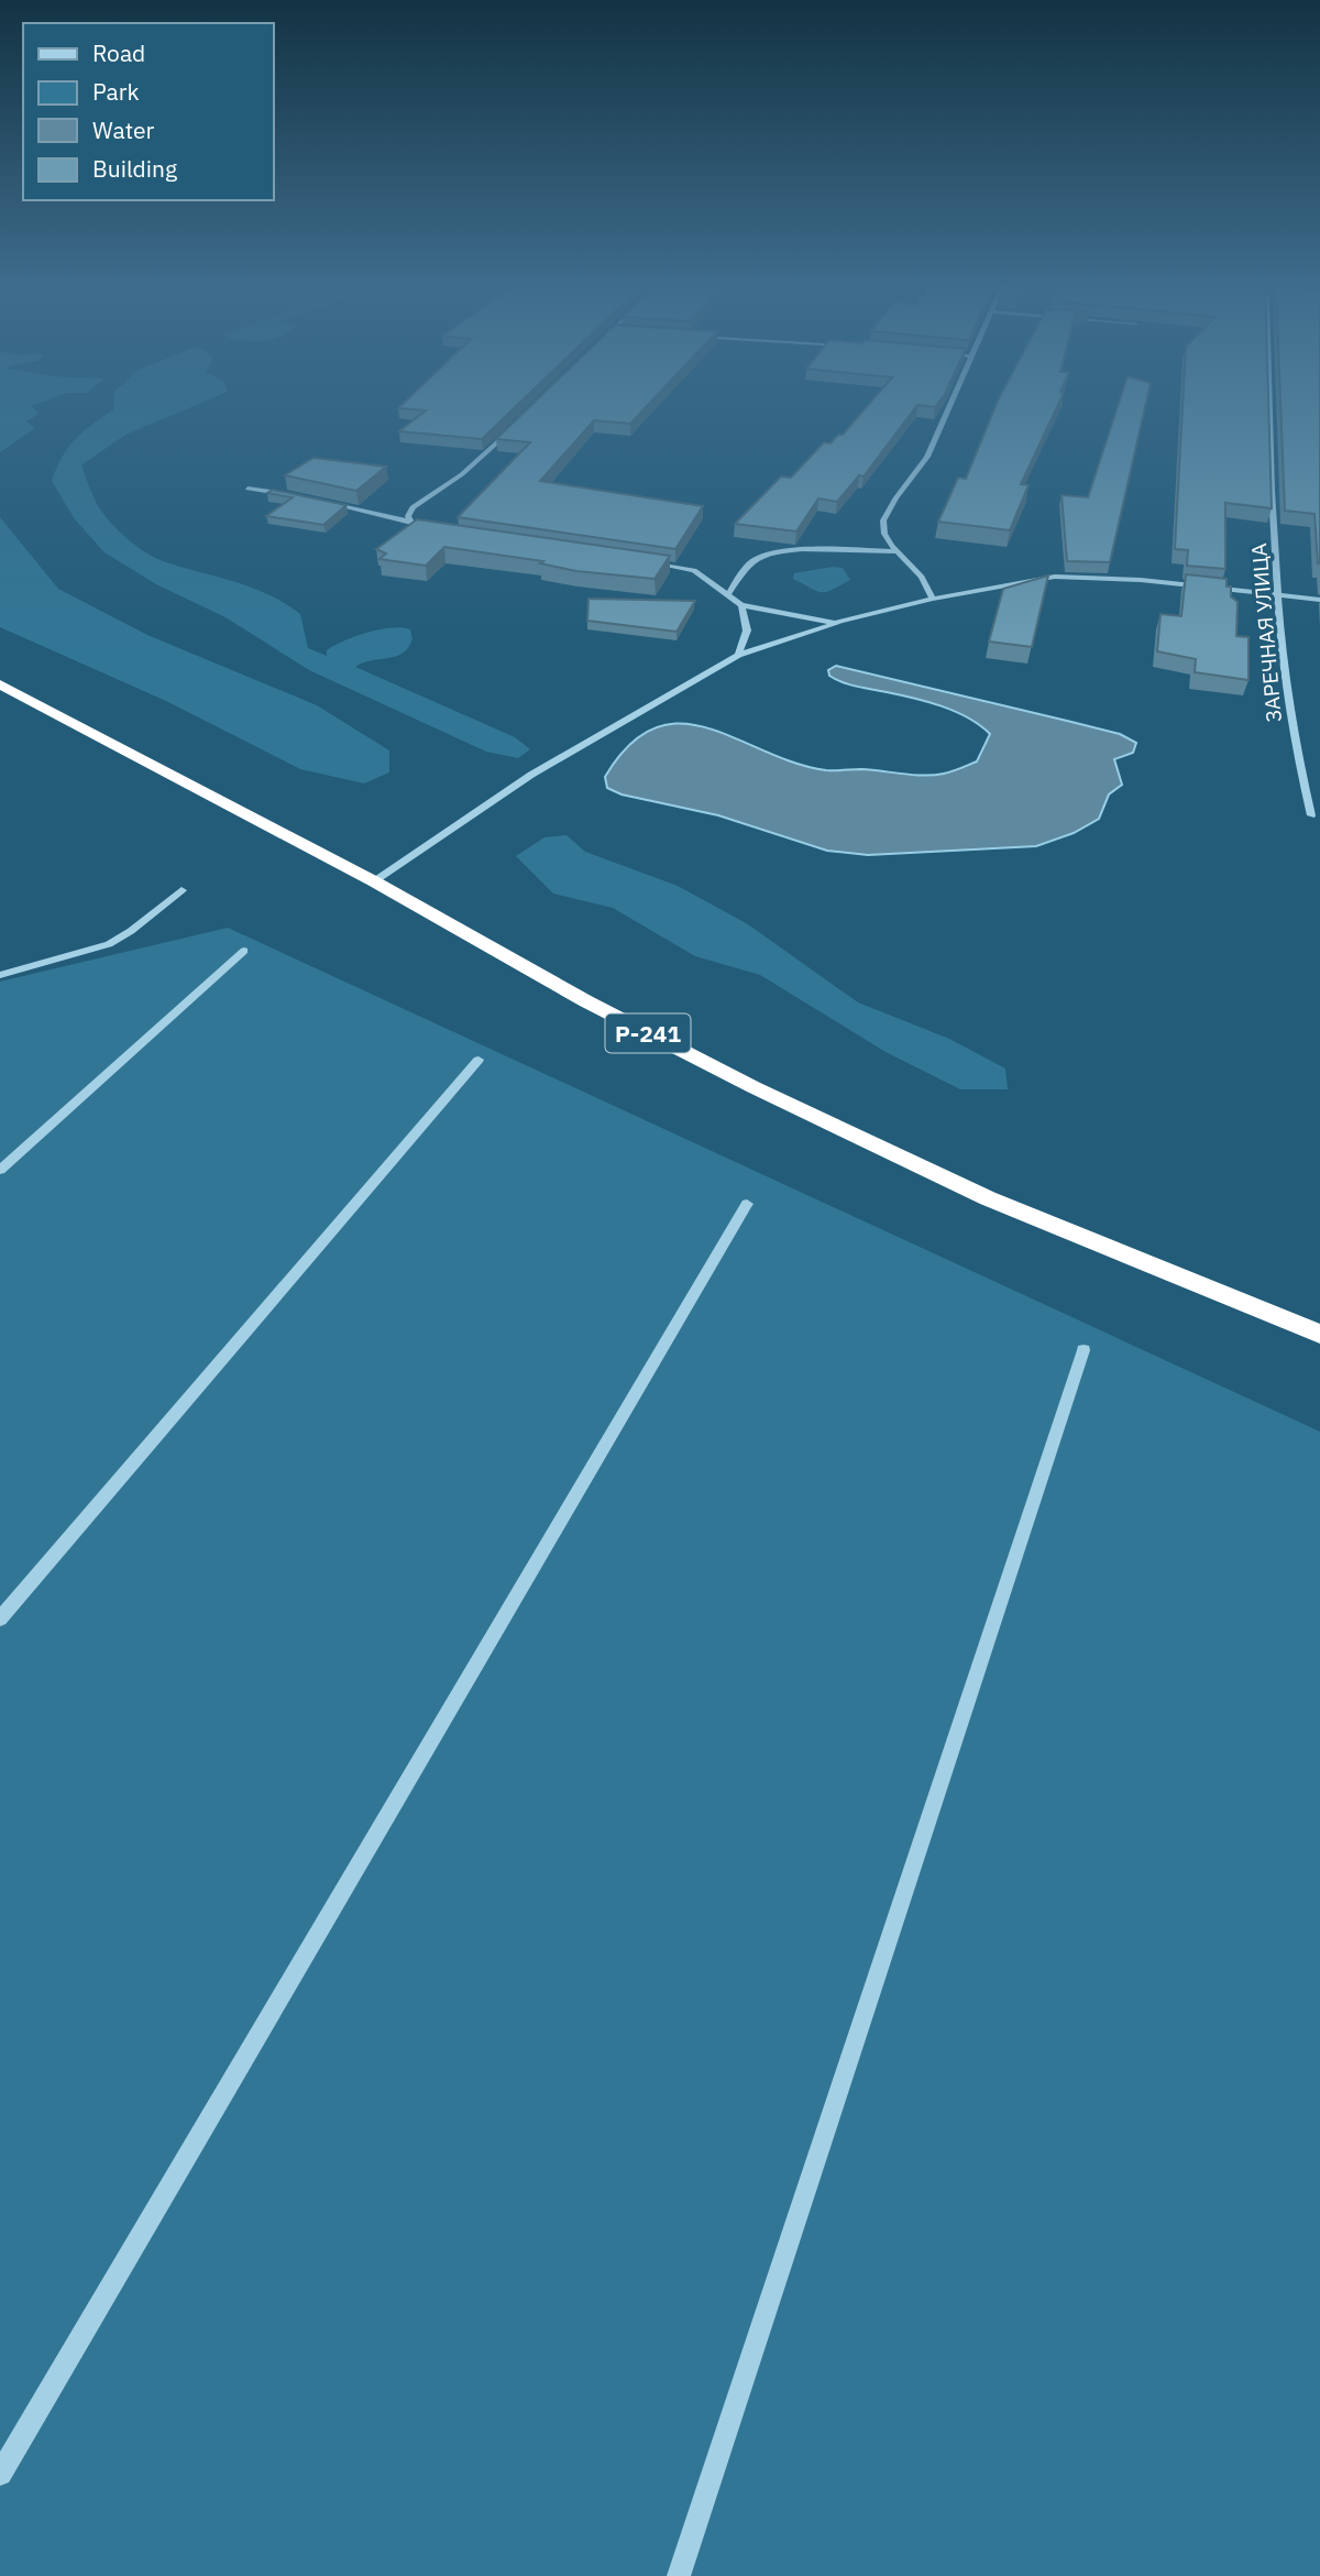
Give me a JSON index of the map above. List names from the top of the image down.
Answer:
{
  "streets": {
    "highway": ["Р-241"],
    "street": ["ЗАРЕЧНАЯ УЛИЦА"]
  },
  "legend": [
    "Road",
    "Park",
    "Water",
    "Building"
  ]
}
